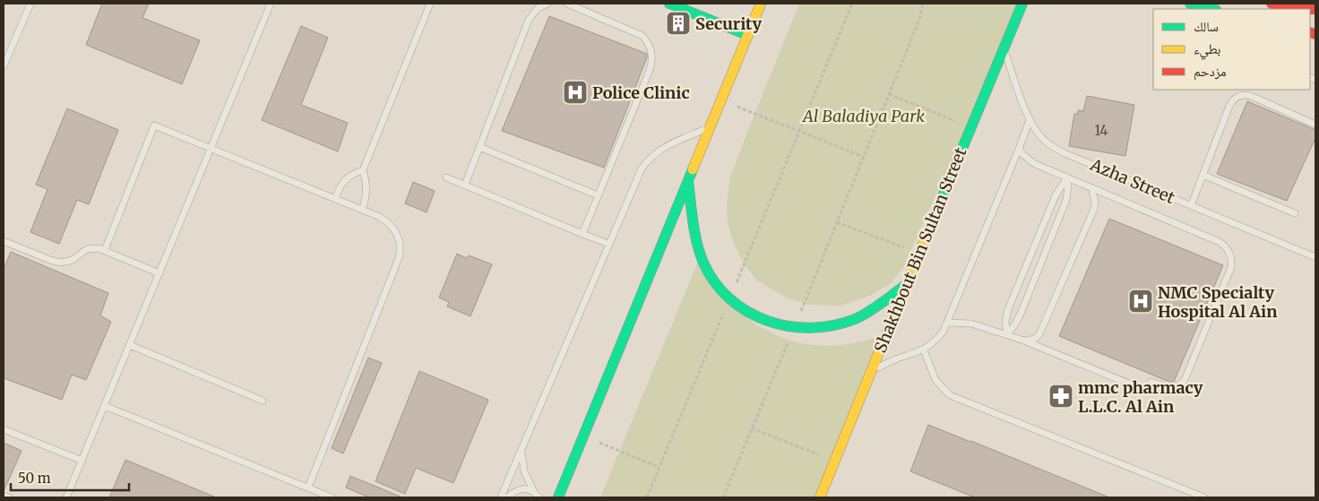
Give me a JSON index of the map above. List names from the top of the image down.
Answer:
{
  "streets": {
    "main road": ["Shakhbout Bin Sultan Street"],
    "lane": ["Azha Street"]
  },
  "crossings": [
    ["Azha Street", "Shakhbout Bin Sultan Street"]
  ],
  "parks": ["Al Baladiya Park"],
  "places": {
    "building": ["Security"],
    "hospital": ["Police Clinic", "NMC Specialty Hospital Al Ain"],
    "pharmacy": ["mmc pharmacy L.L.C. Al Ain"]
  },
  "house_numbers": ["14"],
  "legend": ["سالك", "بطيء", "مزدحم"],
  "scale_bar": "50 m"
}
